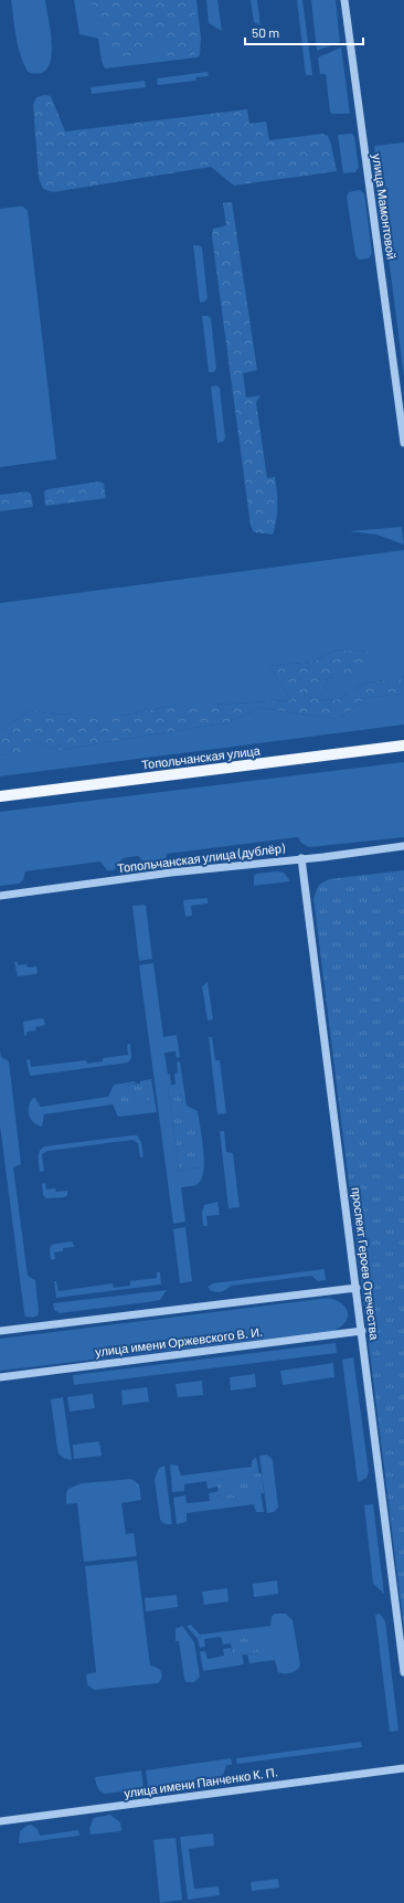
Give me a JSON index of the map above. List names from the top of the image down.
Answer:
{
  "streets": {
    "main road": ["Топольчанская улица"],
    "street": [
      "улица Мамонтовой",
      "Топольчанская улица (дублёр)",
      "проспект Героев Отечества",
      "улица имени Оржевского В. И.",
      "улица имени Панченко К. П."
    ]
  },
  "crossings": [
    ["Топольчанская улица (дублёр)", "проспект Героев Отечества"],
    ["проспект Героев Отечества", "улица имени Оржевского В. И."]
  ],
  "scale_bar": "50 m"
}
